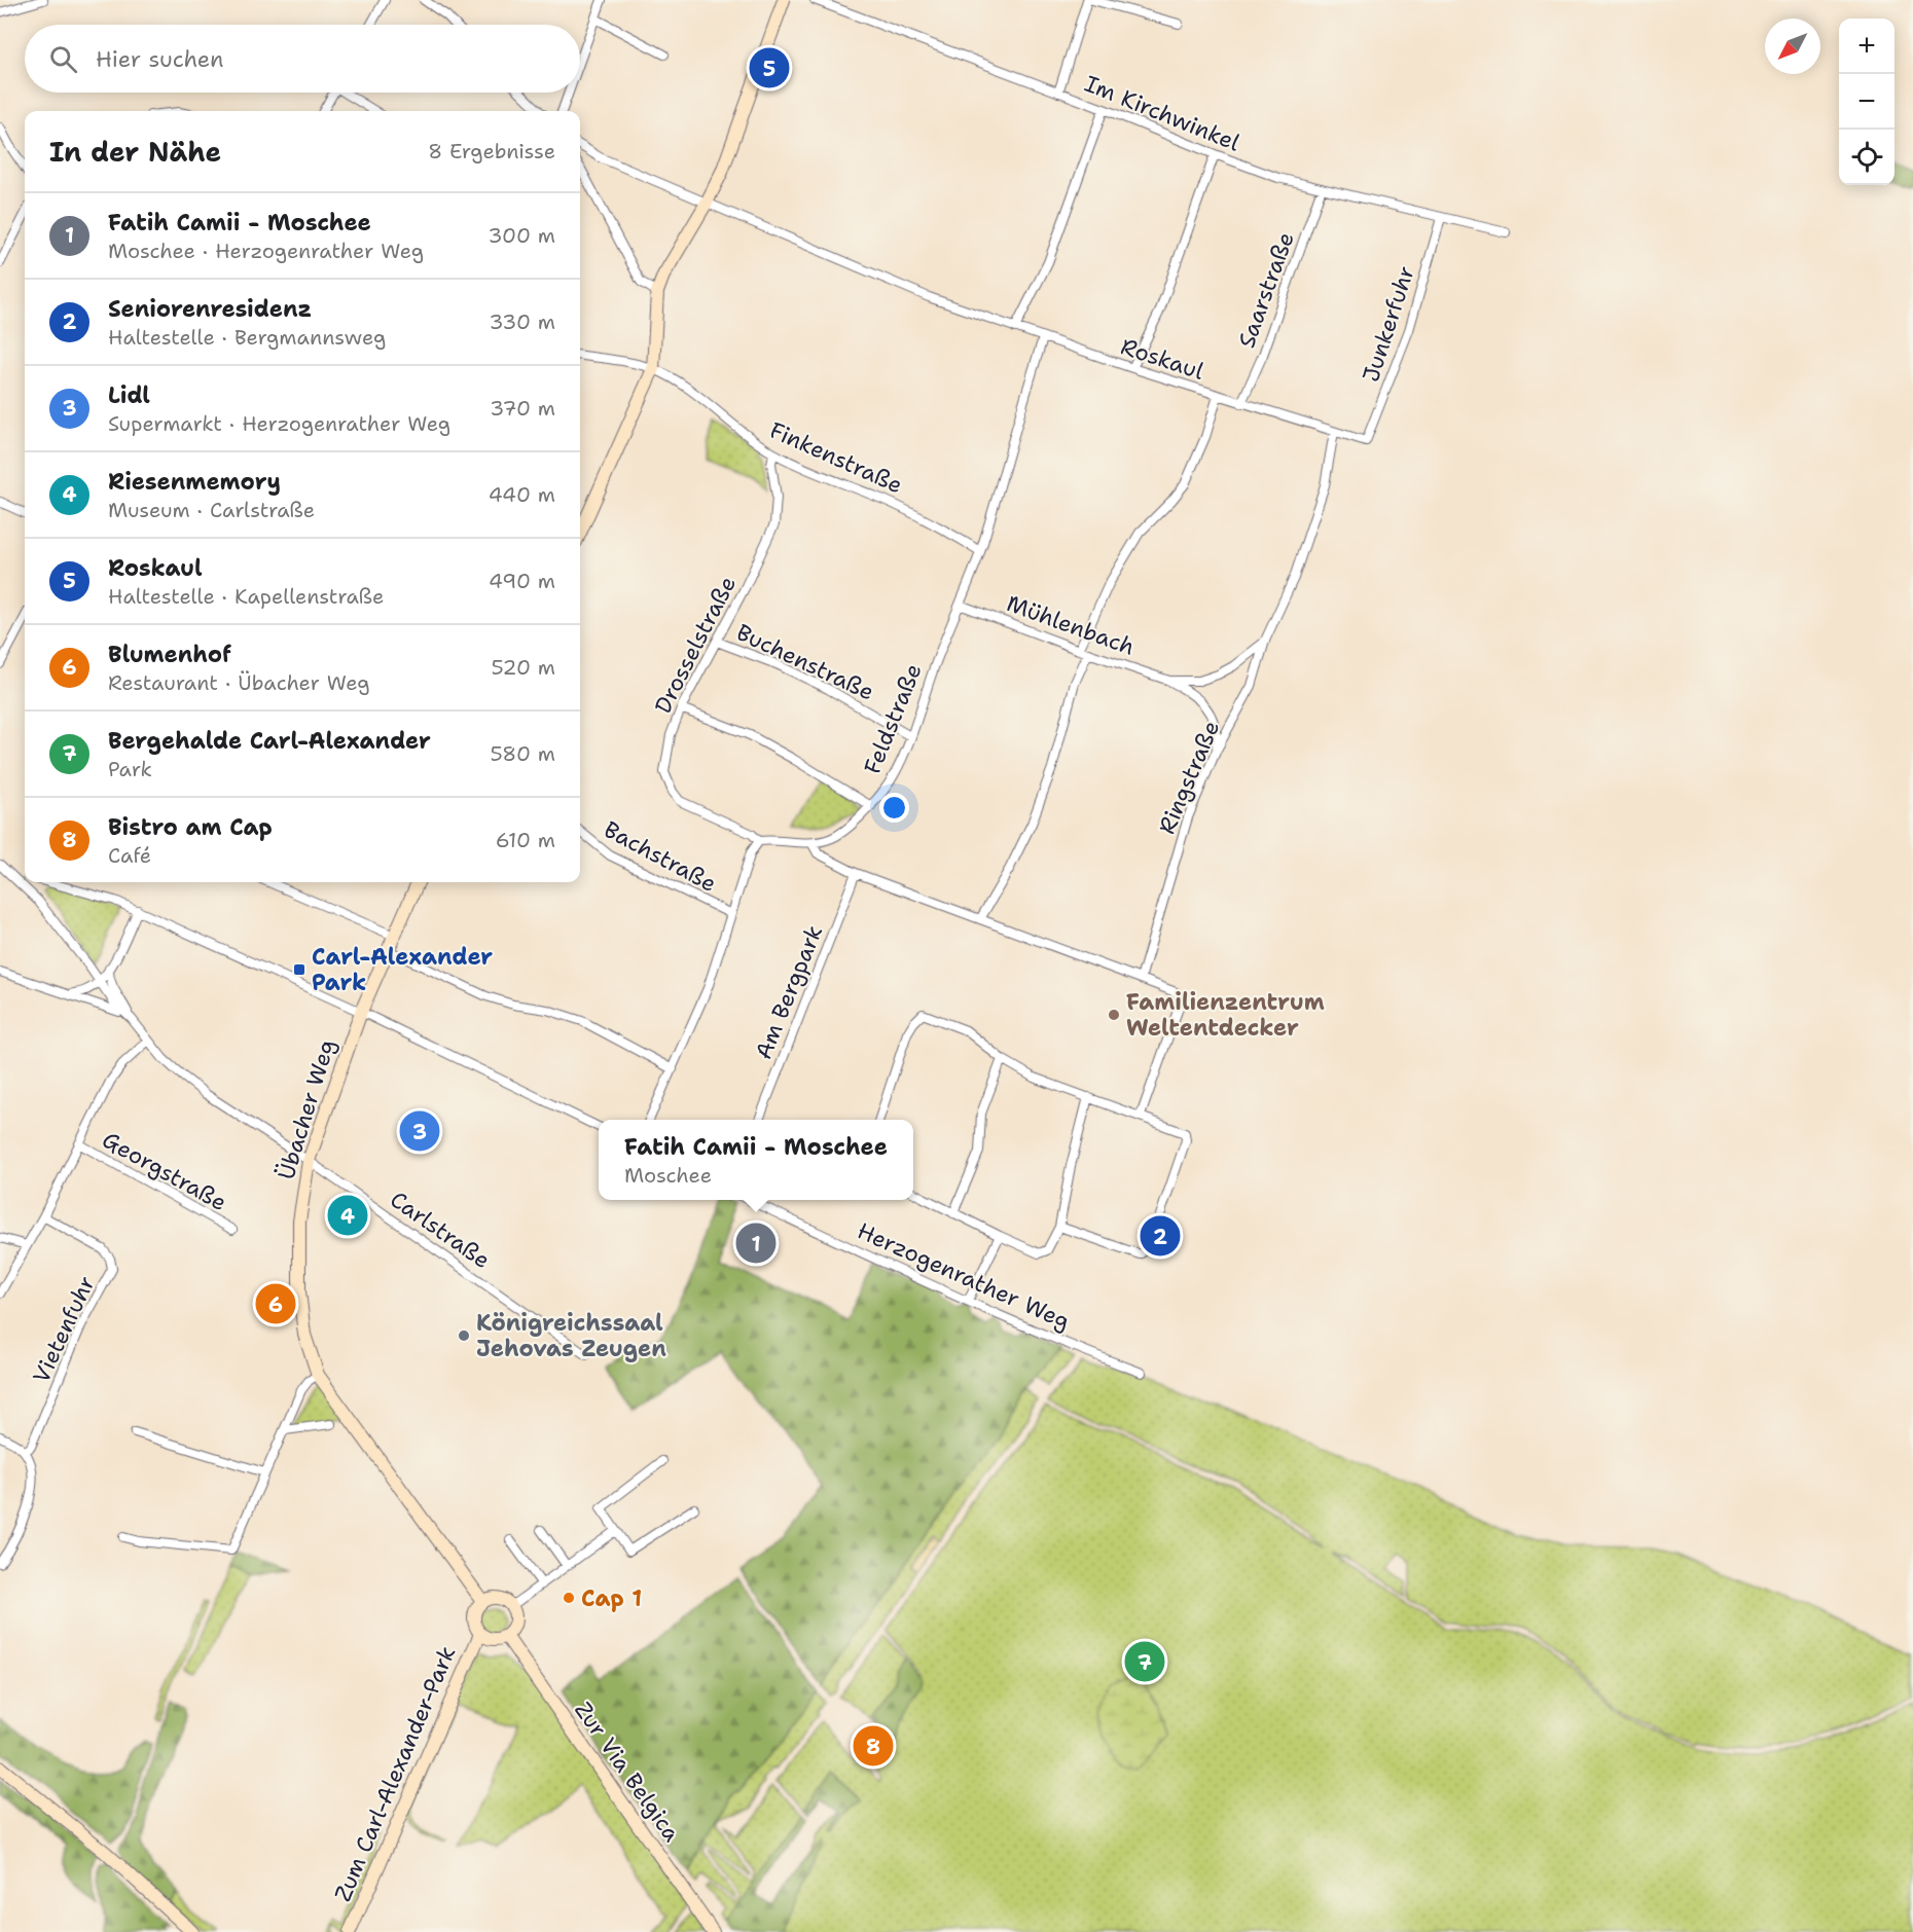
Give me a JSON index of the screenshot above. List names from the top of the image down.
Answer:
{
  "streets": {
    "street": [
      "Im Kirchwinkel",
      "Saarstraße",
      "Junkerfuhr",
      "Roskaul",
      "Finkenstraße",
      "Mühlenbach",
      "Drosselstraße",
      "Buchenstraße",
      "Feldstraße",
      "Ringstraße",
      "Bachstraße",
      "Am Bergpark",
      "Übacher Weg",
      "Georgstraße",
      "Carlstraße",
      "Herzogenrather Weg",
      "Vietenfuhr",
      "Zur Via Belgica",
      "Zum Carl-Alexander-Park"
    ]
  },
  "crossings": [
    ["Im Kirchwinkel", "Saarstraße"],
    ["Im Kirchwinkel", "Junkerfuhr"],
    ["Saarstraße", "Roskaul"],
    ["Junkerfuhr", "Roskaul"],
    ["Roskaul", "Feldstraße"],
    ["Roskaul", "Ringstraße"],
    ["Finkenstraße", "Drosselstraße"],
    ["Finkenstraße", "Feldstraße"],
    ["Mühlenbach", "Feldstraße"],
    ["Mühlenbach", "Ringstraße"],
    ["Drosselstraße", "Buchenstraße"],
    ["Buchenstraße", "Feldstraße"],
    ["Übacher Weg", "Carlstraße"],
    ["Georgstraße", "Carlstraße"],
    ["Georgstraße", "Vietenfuhr"],
    ["Zur Via Belgica", "Zum Carl-Alexander-Park"]
  ],
  "places": {
    "transit": ["Carl-Alexander Park"],
    "other": ["Familienzentrum Weltentdecker", "Königreichssaal Jehovas Zeugen", "Cap 1"]
  },
  "north": "bottom left",
  "page": {
    "map_buttons": ["+", "−"],
    "search": "Hier suchen",
    "pins": [
      "5",
      "3",
      "4",
      "2",
      "1",
      "6",
      "7",
      "8"
    ],
    "heading": ["In der Nähe", "8 Ergebnisse"],
    "list": [
      {
        "mark": "1",
        "name": "Fatih Camii - Moschee",
        "note": "Moschee · Herzogenrather Weg",
        "value": "300 m"
      },
      {
        "mark": "2",
        "name": "Seniorenresidenz",
        "note": "Haltestelle · Bergmannsweg",
        "value": "330 m"
      },
      {
        "mark": "3",
        "name": "Lidl",
        "note": "Supermarkt · Herzogenrather Weg",
        "value": "370 m"
      },
      {
        "mark": "4",
        "name": "Riesenmemory",
        "note": "Museum · Carlstraße",
        "value": "440 m"
      },
      {
        "mark": "5",
        "name": "Roskaul",
        "note": "Haltestelle · Kapellenstraße",
        "value": "490 m"
      },
      {
        "mark": "6",
        "name": "Blumenhof",
        "note": "Restaurant · Übacher Weg",
        "value": "520 m"
      },
      {
        "mark": "7",
        "name": "Bergehalde Carl-Alexander",
        "note": "Park",
        "value": "580 m"
      },
      {
        "mark": "8",
        "name": "Bistro am Cap",
        "note": "Café",
        "value": "610 m"
      }
    ],
    "popup": ["Fatih Camii - Moschee", "Moschee"]
  }
}
